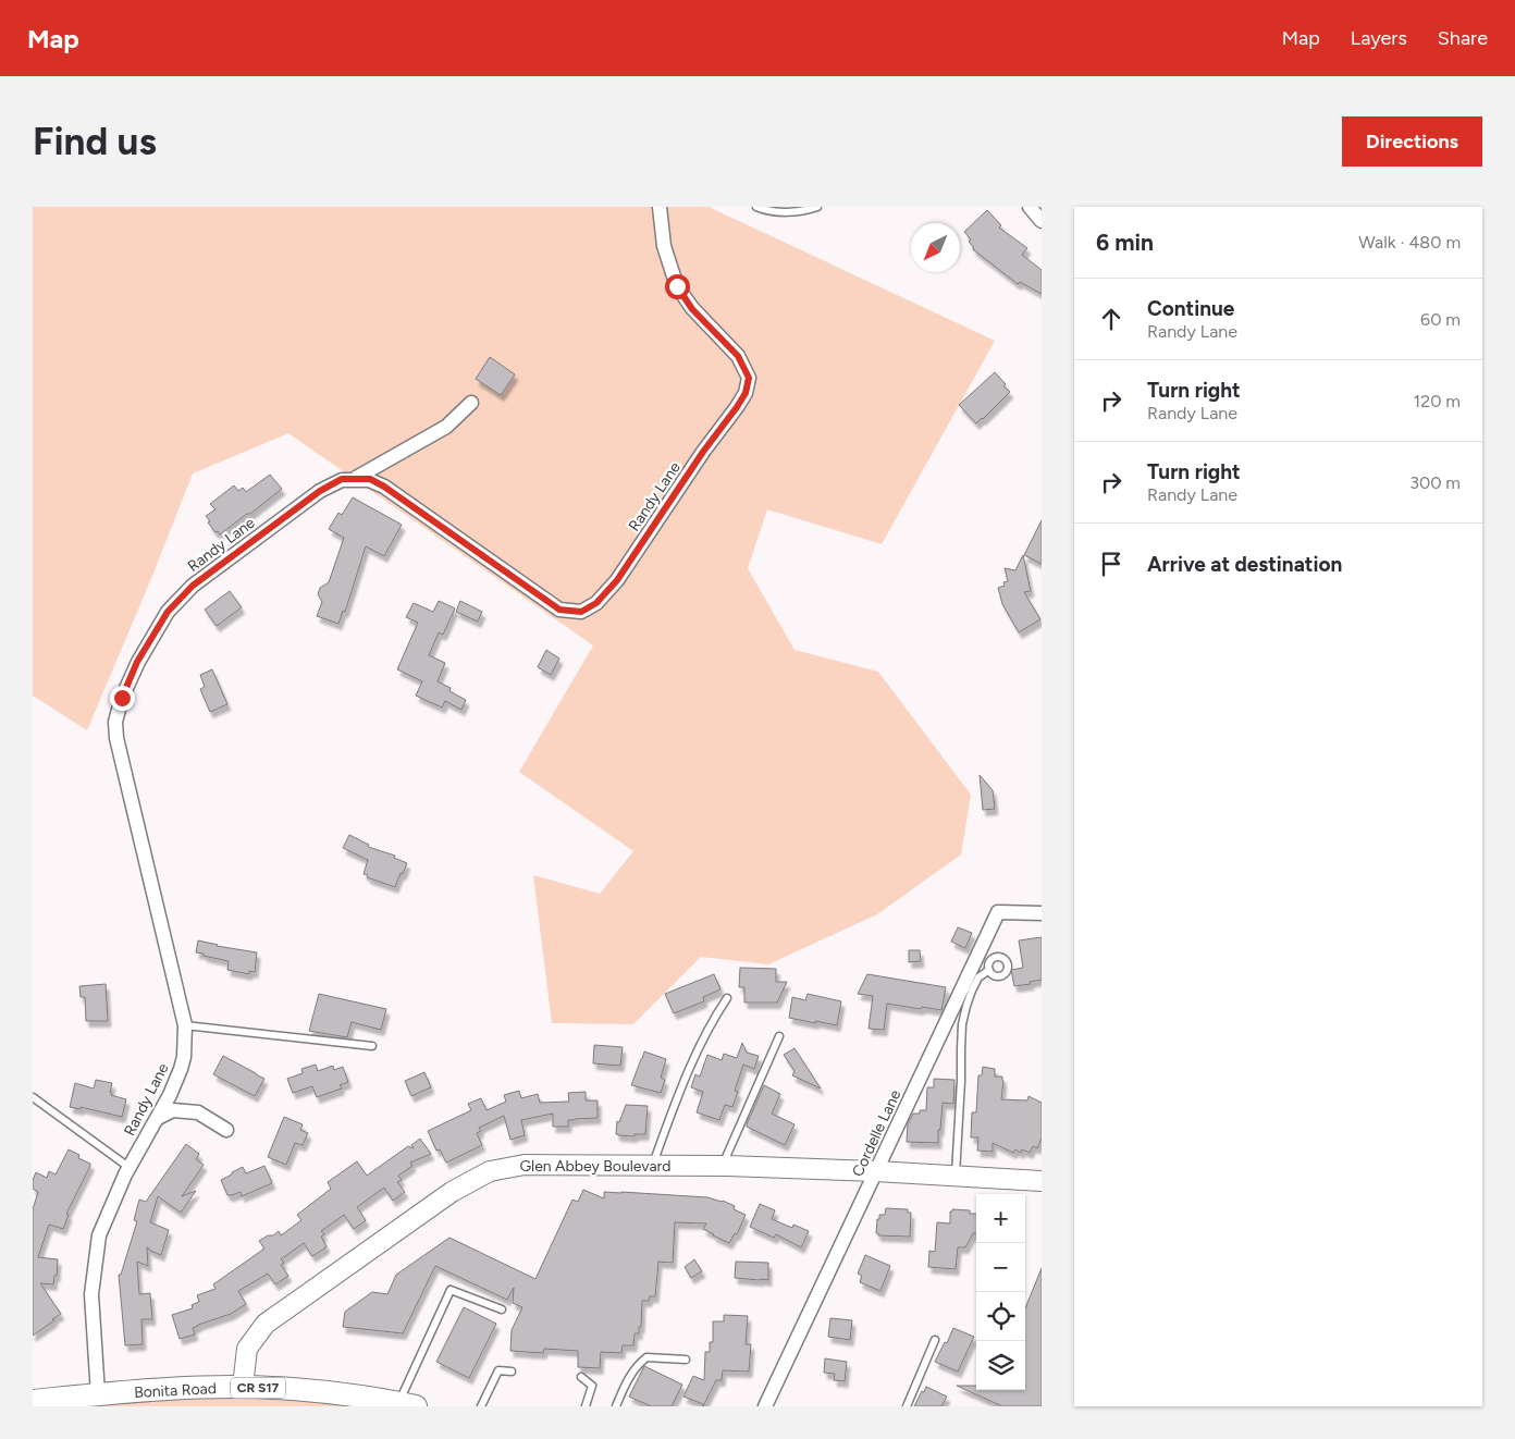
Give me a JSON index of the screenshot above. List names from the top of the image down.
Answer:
{
  "streets": {
    "main road": ["CR S17", "Bonita Road"],
    "street": ["Randy Lane", "Cordelle Lane", "Glen Abbey Boulevard"]
  },
  "crossings": [
    ["Randy Lane", "Bonita Road"],
    ["Cordelle Lane", "Glen Abbey Boulevard"],
    ["Glen Abbey Boulevard", "Bonita Road"]
  ],
  "north": "bottom left",
  "page": {
    "header": "Map",
    "nav": ["Map", "Layers", "Share"],
    "buttons": "Directions",
    "title": "Find us",
    "heading": ["6 min", "Walk · 480 m"],
    "list": [
      ["Continue", "Randy Lane", "60 m"],
      ["Turn right", "Randy Lane", "120 m"],
      ["Turn right", "Randy Lane", "300 m"],
      "Arrive at destination"
    ],
    "map_buttons": ["+", "−"]
  }
}
